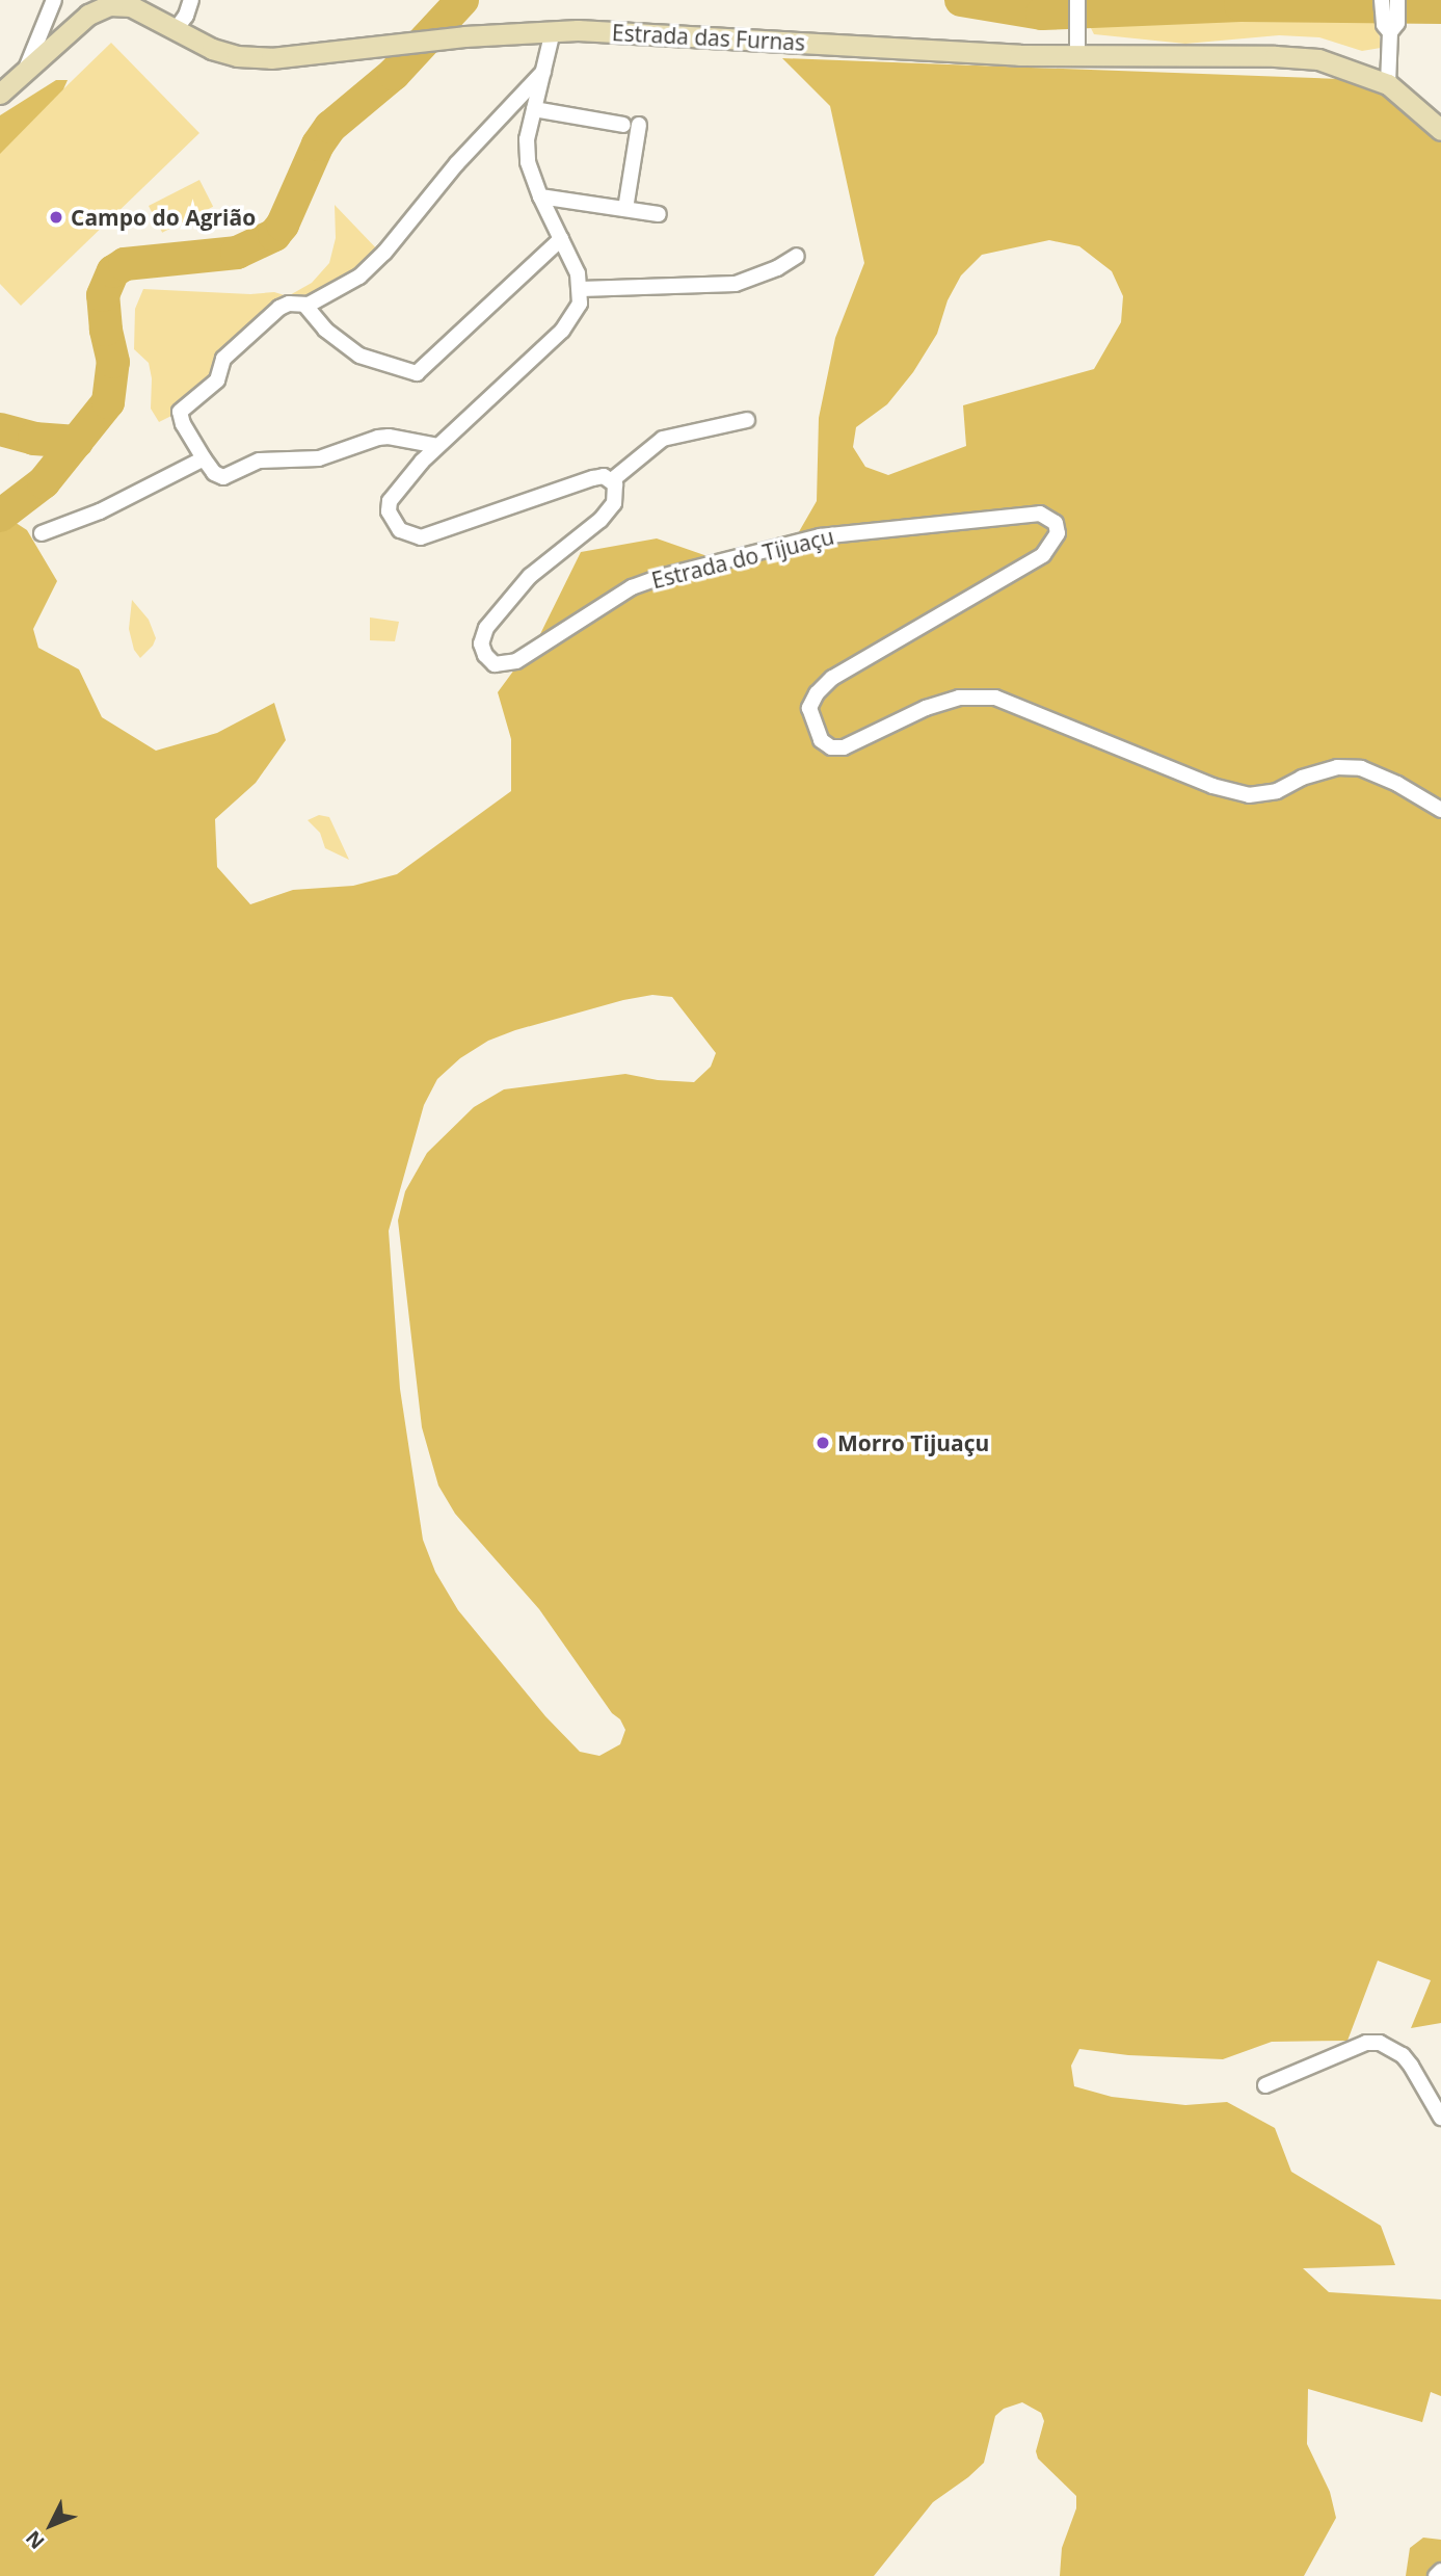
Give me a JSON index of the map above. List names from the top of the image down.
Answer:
{
  "streets": {
    "main road": ["Estrada das Furnas"],
    "street": ["Estrada do Tijuaçu"]
  },
  "places": ["Campo do Agrião", "Morro Tijuaçu"],
  "north": "bottom left"
}
